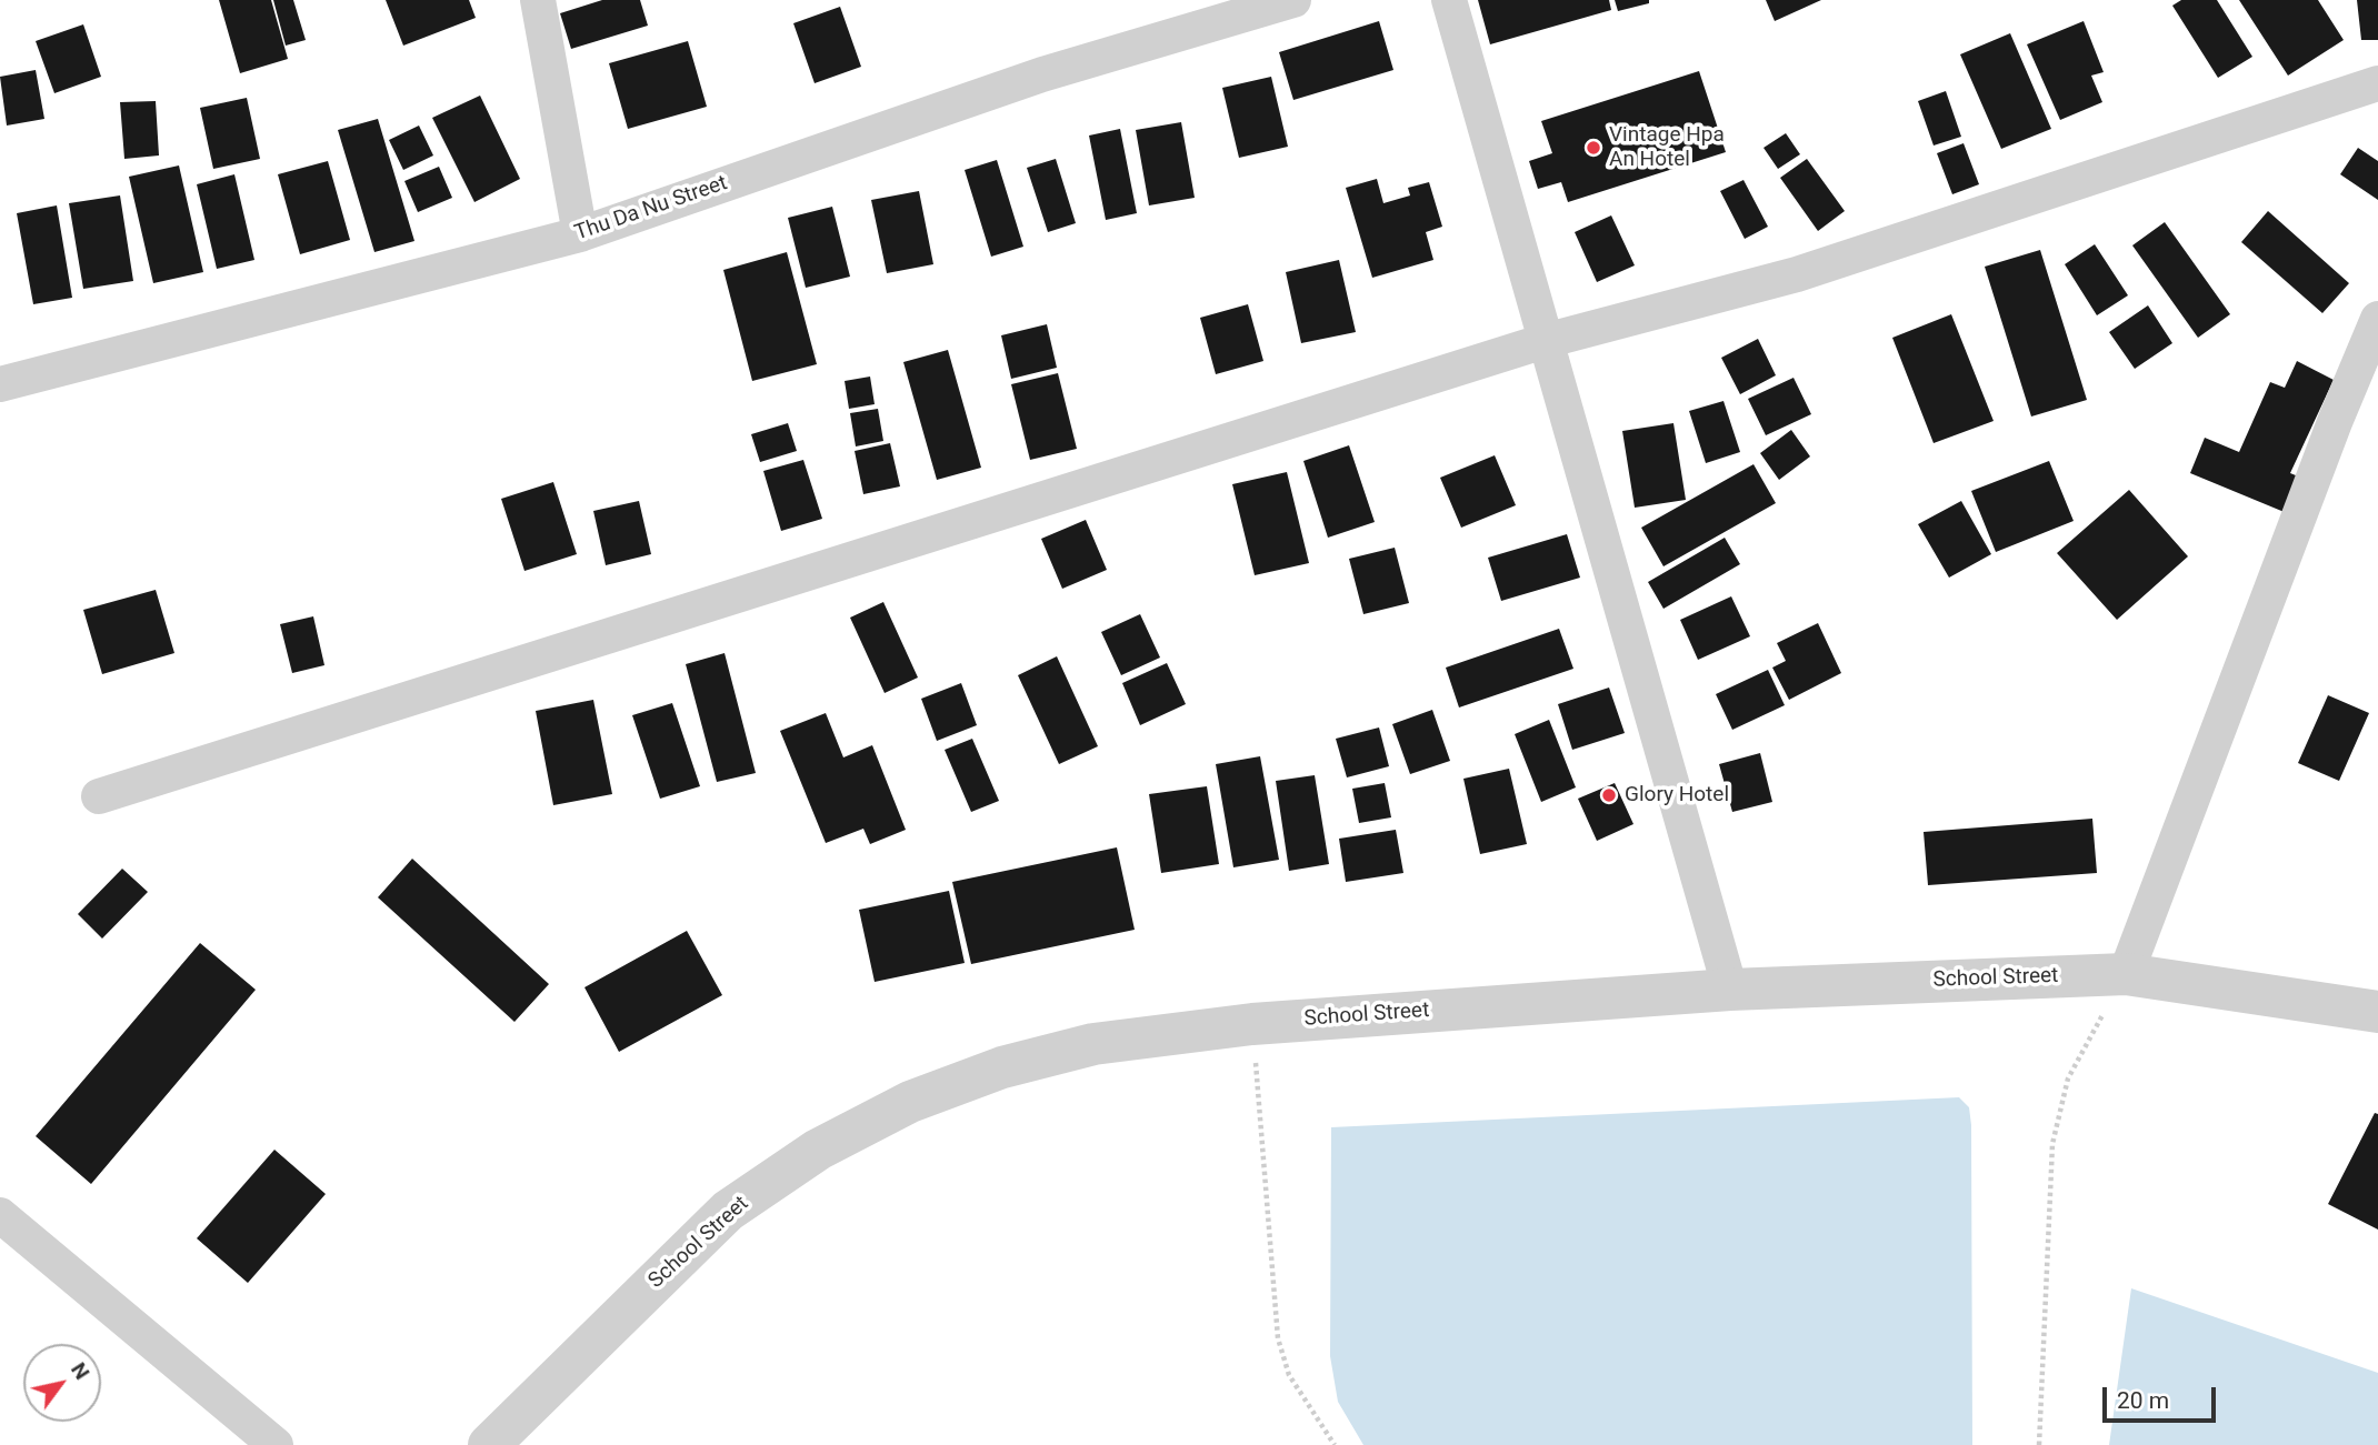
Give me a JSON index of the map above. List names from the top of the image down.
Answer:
{
  "streets": {
    "street": ["Thu Da Nu Street", "School Street"]
  },
  "places": ["Vintage Hpa An Hotel", "Glory Hotel"],
  "scale_bar": "20 m",
  "north": "top right"
}
